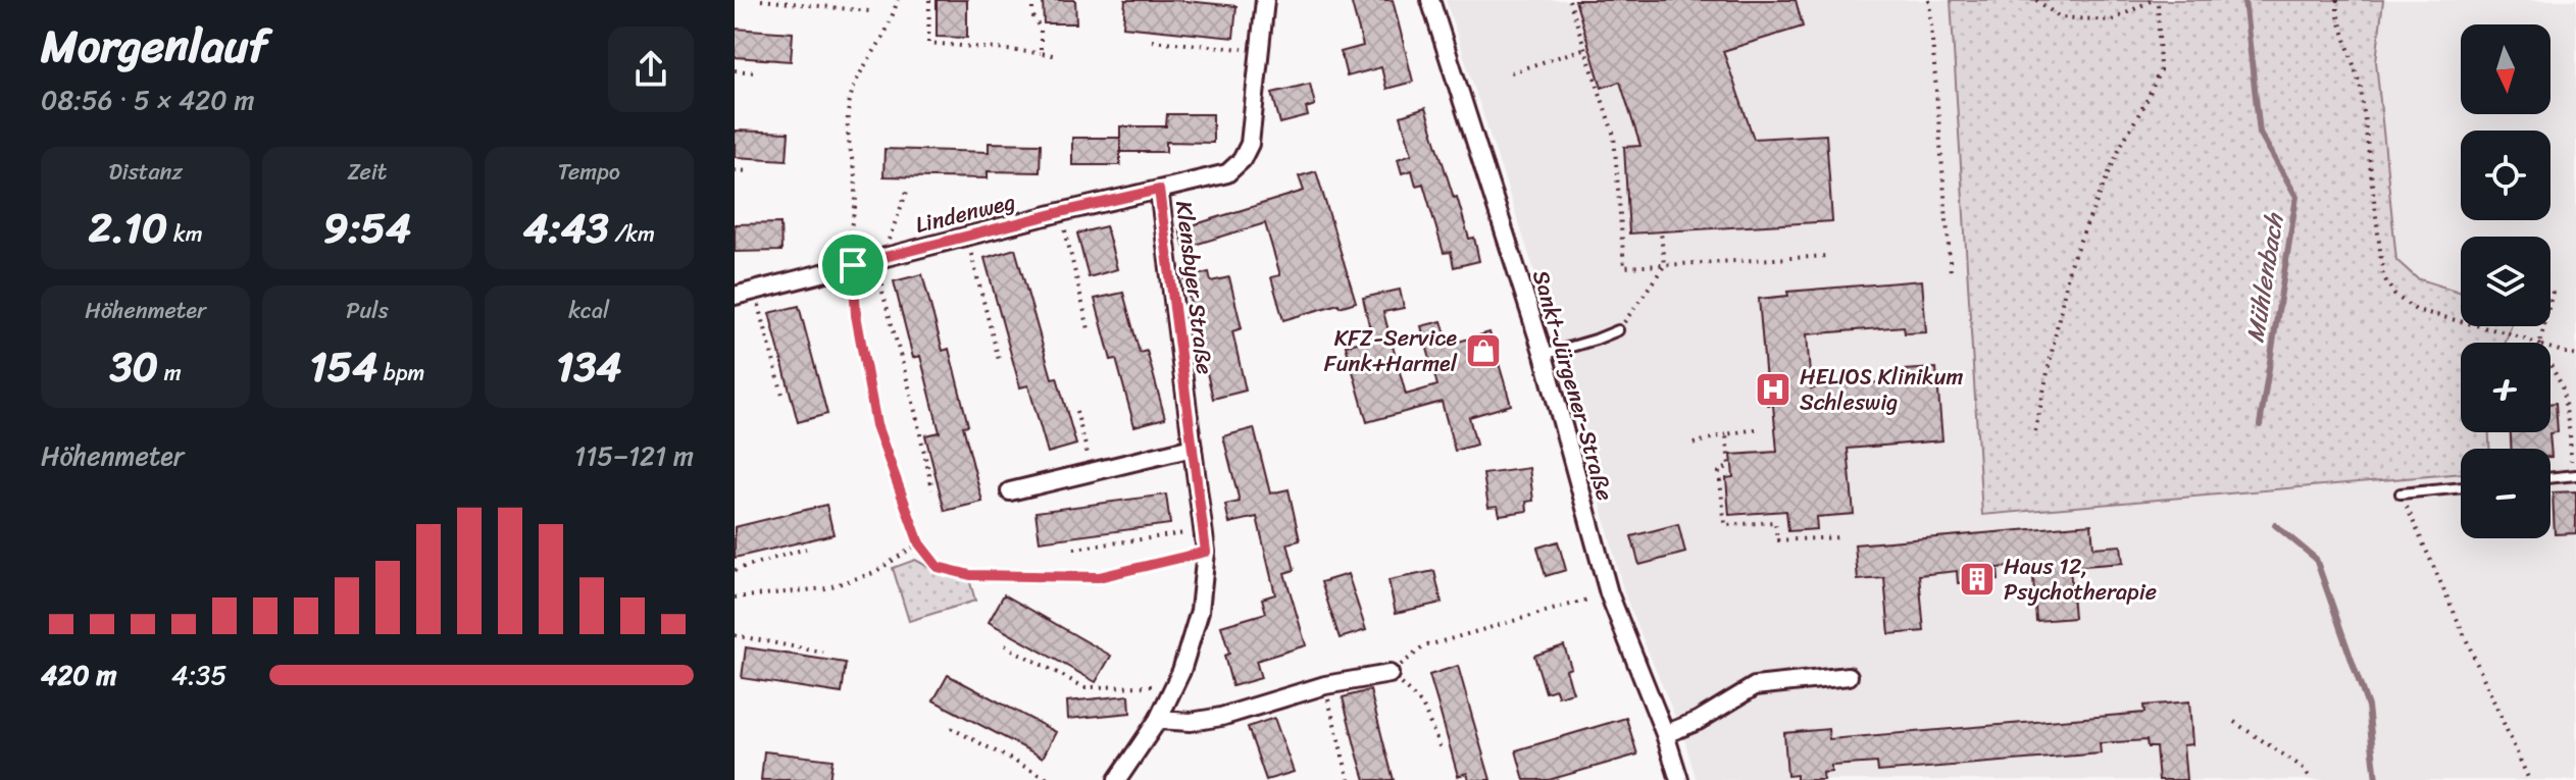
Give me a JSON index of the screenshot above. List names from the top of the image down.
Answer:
{
  "streets": {
    "street": ["Lindenweg", "Klensbyer Straße", "Sankt-Jürgener-Straße"]
  },
  "crossings": [
    ["Lindenweg", "Klensbyer Straße"]
  ],
  "water": ["Mühlenbach"],
  "places": {
    "shop": ["KFZ-Service Funk+Harmel"],
    "hospital": ["HELIOS Klinikum Schleswig"],
    "building": ["Haus 12, Psychotherapie"]
  },
  "north": "bottom",
  "page": {
    "heading": ["Morgenlauf", "08:56 · 5 × 420 m"],
    "map_buttons": ["+", "−"],
    "stats": [
      ["Distanz", "2.10 km"],
      ["Zeit", "9:54"],
      ["Tempo", "4:43 /km"],
      ["Höhenmeter", "30 m"],
      ["Puls", "154 bpm"],
      ["kcal", "134"]
    ],
    "chart": ["Höhenmeter", "115–121 m"],
    "list": [
      {
        "name": "420 m",
        "note": "4:35"
      }
    ]
  }
}
